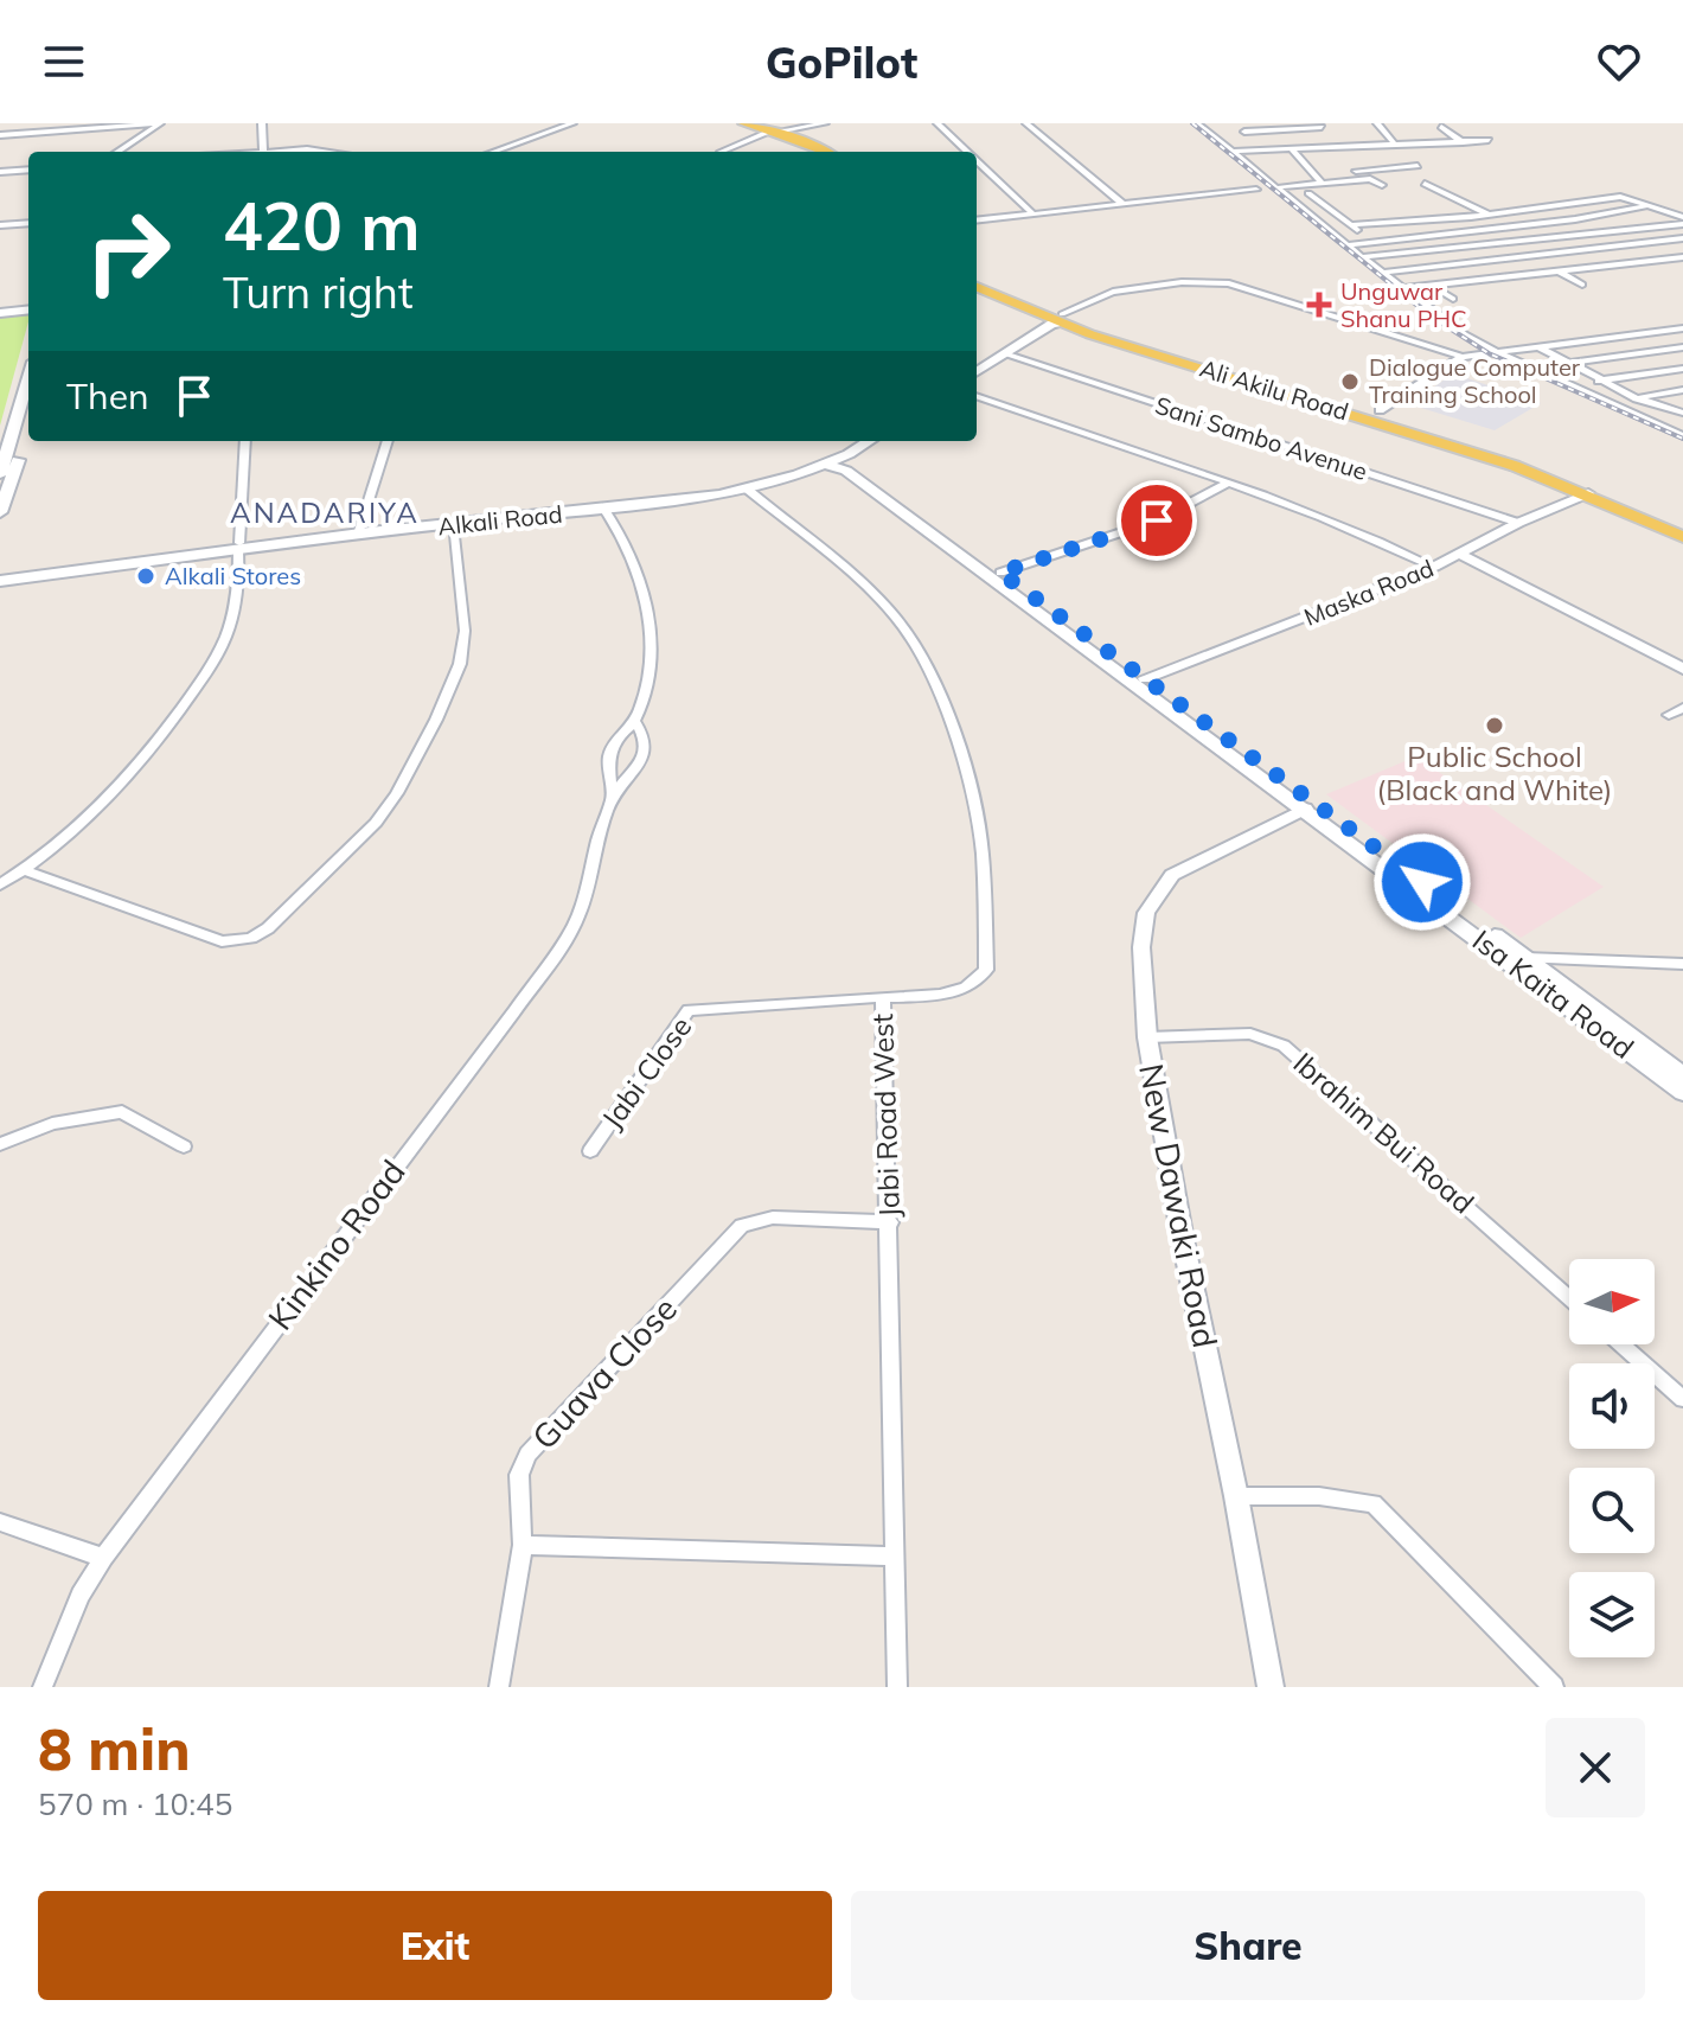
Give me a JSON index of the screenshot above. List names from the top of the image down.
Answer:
{
  "streets": {
    "main road": ["Ali Akilu Road", "Alkali Road", "Isa Kaita Road"],
    "street": [
      "Sani Sambo Avenue",
      "Maska Road",
      "Jabi Close",
      "Jabi Road West",
      "Ibrahim Bui Road",
      "New Dawaki Road",
      "Kinkino Road",
      "Guava Close"
    ]
  },
  "crossings": [
    ["Ali Akilu Road", "Maska Road"],
    ["Sani Sambo Avenue", "Maska Road"],
    ["Alkali Road", "Isa Kaita Road"],
    ["Alkali Road", "Jabi Road West"],
    ["Alkali Road", "Kinkino Road"],
    ["Maska Road", "Isa Kaita Road"],
    ["Isa Kaita Road", "New Dawaki Road"],
    ["Jabi Close", "Jabi Road West"],
    ["Jabi Road West", "Guava Close"],
    ["Ibrahim Bui Road", "New Dawaki Road"]
  ],
  "districts": ["ANADARIYA"],
  "places": {
    "health": ["Unguwar Shanu PHC"],
    "other": ["Dialogue Computer Training School", "Alkali Stores", "Public School (Black and White)"]
  },
  "north": "right",
  "page": {
    "header": "GoPilot",
    "turn": ["420 m", "Turn right"],
    "then": "Then",
    "heading": ["8 min", "570 m · 10:45"],
    "buttons": ["Exit", "Share"]
  }
}
